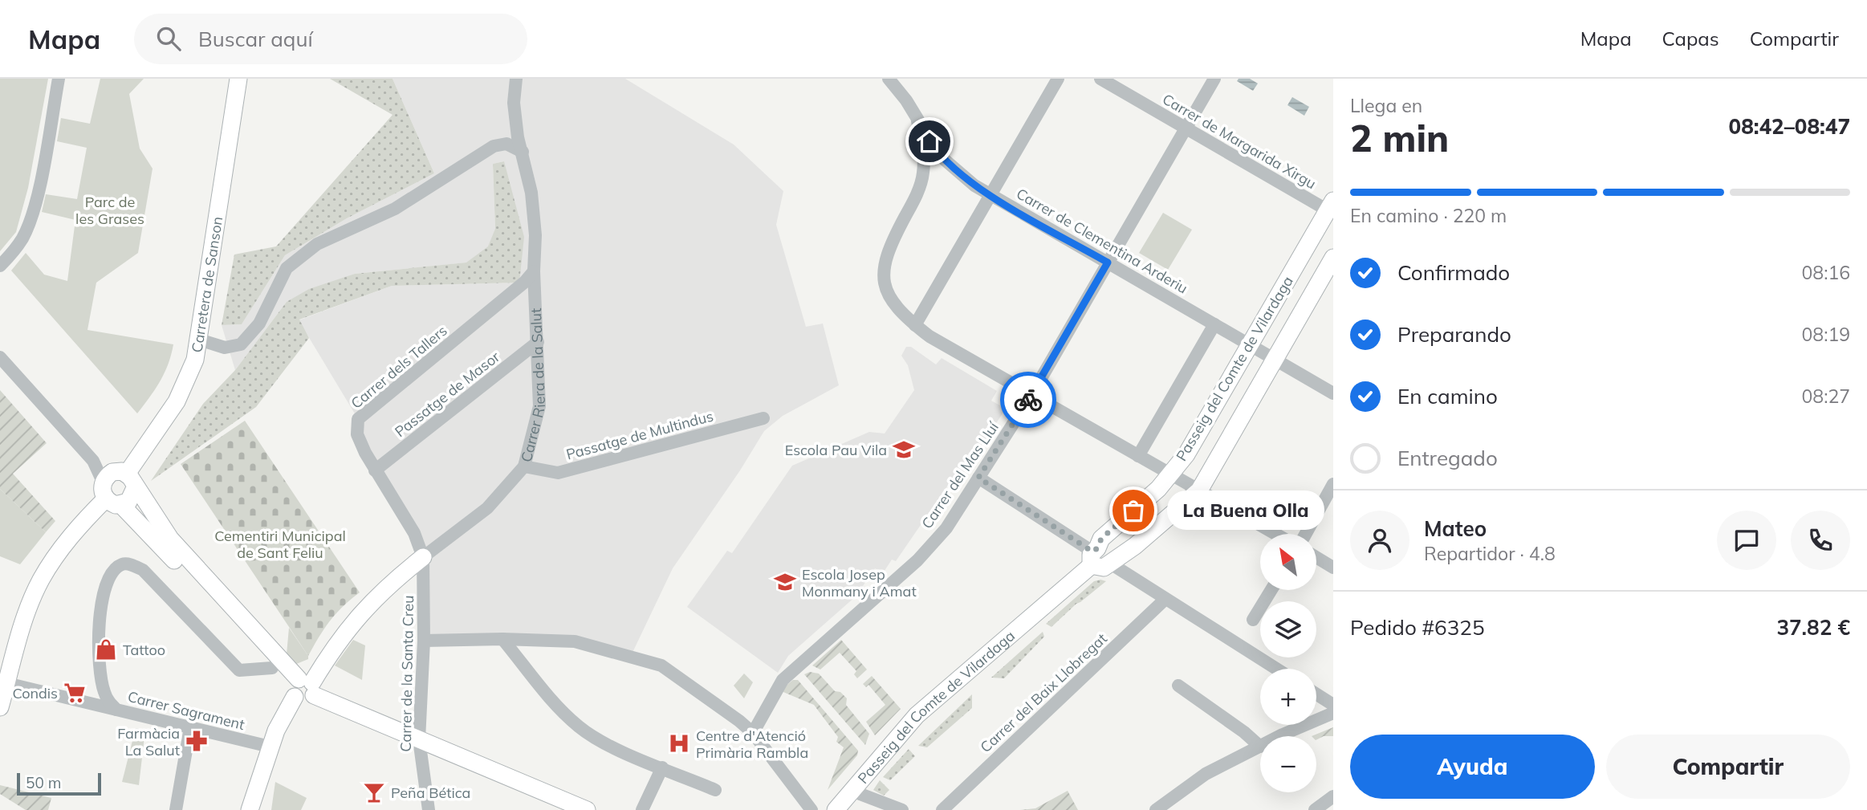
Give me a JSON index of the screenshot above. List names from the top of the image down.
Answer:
{
  "streets": {
    "street": [
      "Carrer de Margarida Xirgu",
      "Carrer de Clementina Arderiu",
      "Carretera de Sanson",
      "Carrer dels Tallers",
      "Passeig del Comte de Vilardaga",
      "Carrer Riera de la Salut",
      "Passatge de Masor",
      "Passatge de Multindus",
      "Carrer del Mas Lluí",
      "Carrer de la Santa Creu",
      "Carrer del Baix Llobregat",
      "Carrer Sagrament"
    ]
  },
  "crossings": [
    ["Carrer de Margarida Xirgu", "Passeig del Comte de Vilardaga"],
    ["Carrer de Margarida Xirgu", "Carrer del Mas Lluí"],
    ["Carrer de Clementina Arderiu", "Passeig del Comte de Vilardaga"],
    ["Carrer de Clementina Arderiu", "Carrer del Mas Lluí"],
    ["Carrer dels Tallers", "Carrer Riera de la Salut"],
    ["Carrer dels Tallers", "Passatge de Masor"],
    ["Carrer dels Tallers", "Carrer de la Santa Creu"],
    ["Carrer Riera de la Salut", "Passatge de Masor"],
    ["Carrer Riera de la Salut", "Passatge de Multindus"],
    ["Carrer Riera de la Salut", "Carrer de la Santa Creu"]
  ],
  "parks": ["Parc de les Grases", "Cementiri Municipal de Sant Feliu"],
  "places": {
    "school or university": ["Escola Pau Vila", "Escola Josep Monmany i Amat"],
    "other": ["La Buena Olla"],
    "shop": ["Tattoo"],
    "supermarket": ["Condis"],
    "pharmacy": ["Farmàcia La Salut"],
    "hospital": ["Centre d'Atenció Primària Rambla"],
    "bar": ["Peña Bética"]
  },
  "scale_bar": "50 m",
  "north": "top left",
  "page": {
    "header": "Mapa",
    "search": "Buscar aquí",
    "nav": ["Mapa", "Capas", "Compartir"],
    "heading": ["2 min", "Llega en", "08:42–08:47"],
    "panel": [
      "Mateo",
      "Repartidor · 4.8",
      "Pedido #6325",
      "37.82 €"
    ],
    "bar": "En camino · 220 m",
    "list": [
      ["Confirmado", "08:16"],
      ["Preparando", "08:19"],
      ["En camino", "08:27"],
      "Entregado"
    ],
    "bubble": "La Buena Olla",
    "map_buttons": ["+", "−"],
    "buttons": ["Ayuda", "Compartir"],
    "scale": "50 m"
  }
}
